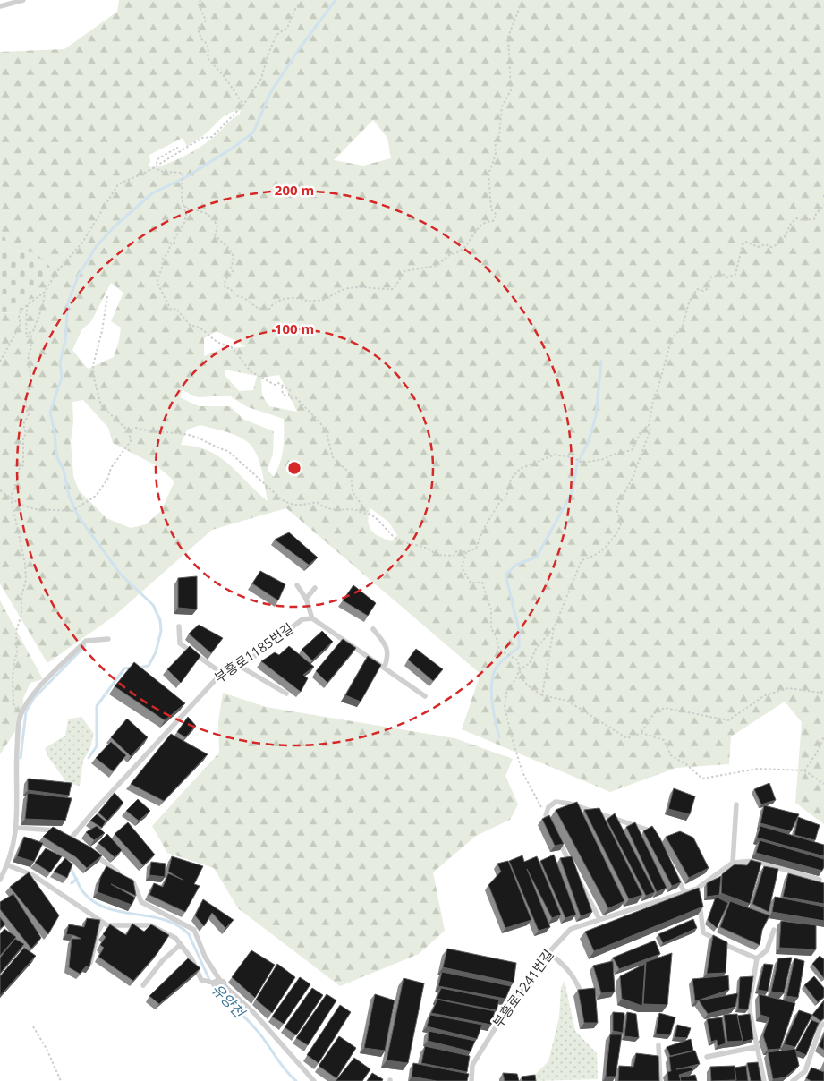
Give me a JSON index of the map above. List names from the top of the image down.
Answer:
{
  "streets": {
    "lane": ["부흥로1185번길", "부흥로1241번길"]
  },
  "water": ["유양천"],
  "rings": ["200 m", "100 m"]
}
